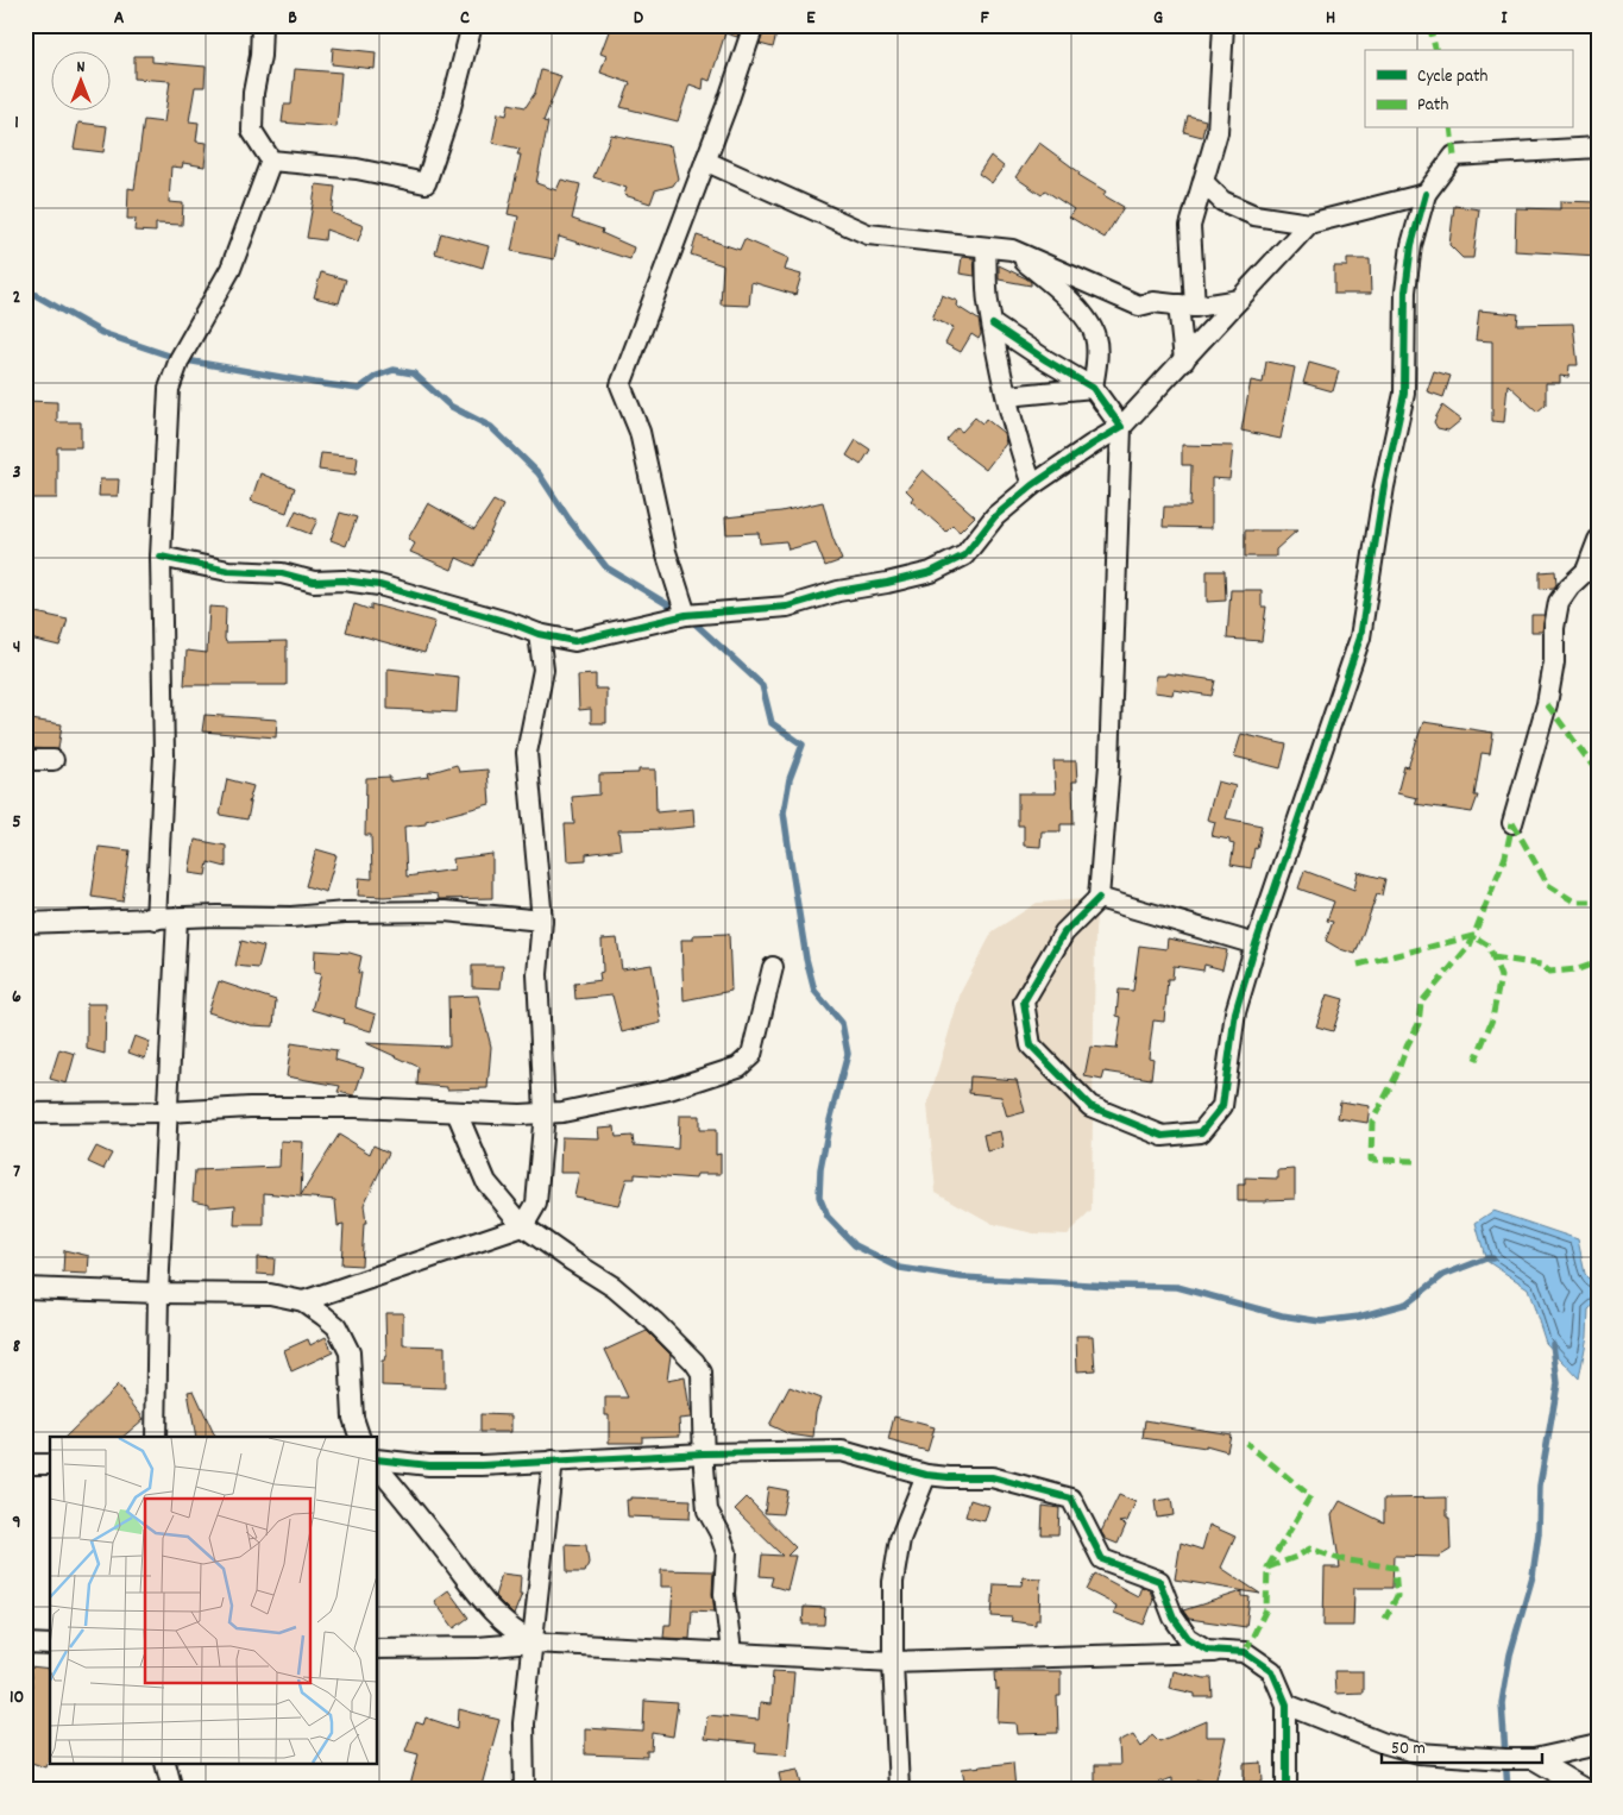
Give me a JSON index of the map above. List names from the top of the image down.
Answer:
{
  "legend": ["Cycle path", "Path"],
  "scale_bar": "50 m",
  "north": "top",
  "grid": {
    "columns": [
      "A",
      "B",
      "C",
      "D",
      "E",
      "F",
      "G",
      "H",
      "I"
    ],
    "rows": [
      "1",
      "2",
      "3",
      "4",
      "5",
      "6",
      "7",
      "8",
      "9",
      "10"
    ]
  }
}
